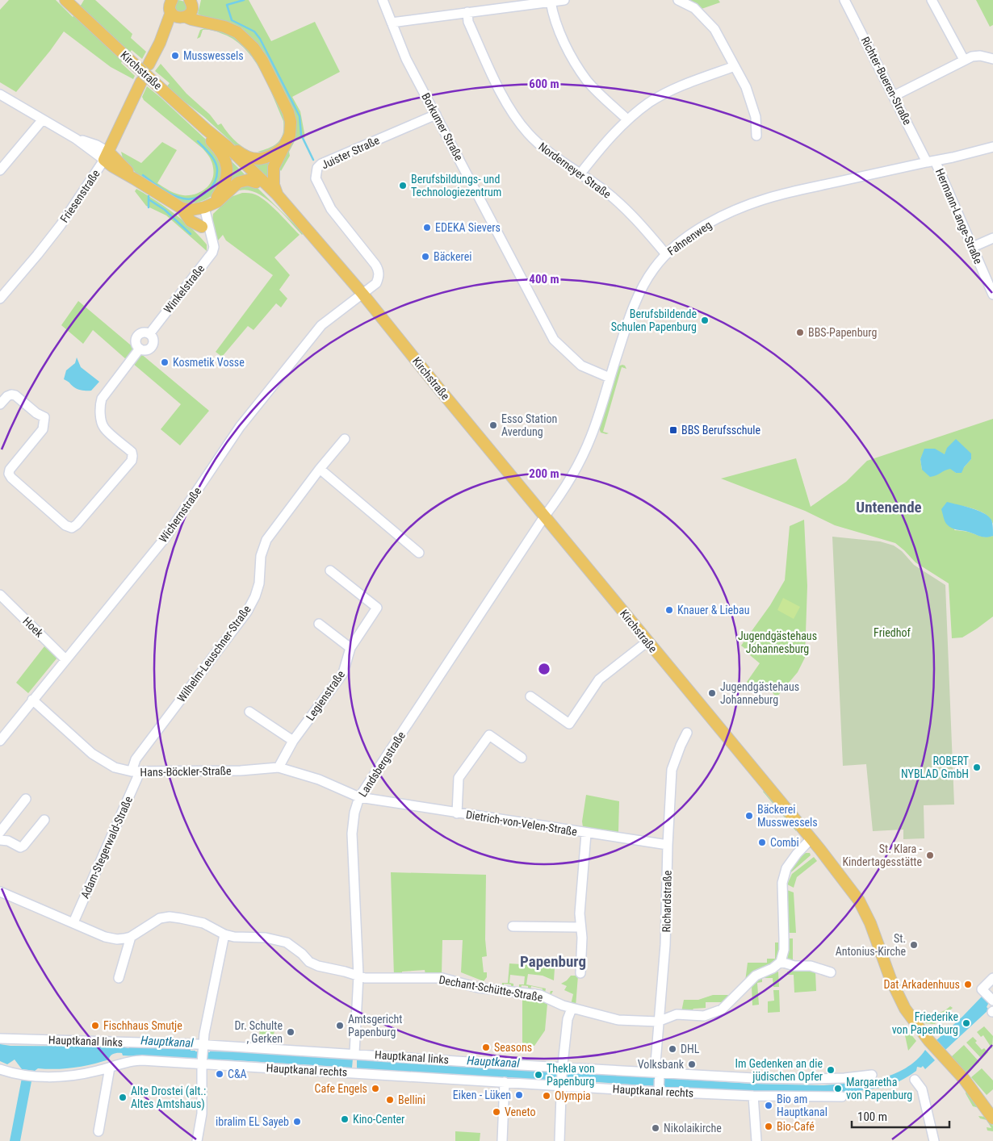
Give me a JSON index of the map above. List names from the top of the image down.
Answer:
{
  "streets": {
    "main road": ["Kirchstraße", "Friesenstraße"],
    "street": [
      "Richter-Bueren-Straße",
      "Borkumer Straße",
      "Juister Straße",
      "Norderneyer Straße",
      "Hermann-Lange-Straße",
      "Fahnenweg",
      "Winkelstraße",
      "Wichernstraße",
      "Hoek",
      "Wilhelm-Leuschner-Straße",
      "Legienstraße",
      "Landsbergstraße",
      "Hans-Böckler-Straße",
      "Dietrich-von-Velen-Straße",
      "Adam-Stegerwald-Straße",
      "Richardstraße",
      "Dechant-Schütte-Straße",
      "Hauptkanal links",
      "Hauptkanal rechts"
    ]
  },
  "crossings": [
    ["Kirchstraße", "Juister Straße"],
    ["Kirchstraße", "Fahnenweg"],
    ["Kirchstraße", "Wichernstraße"],
    ["Kirchstraße", "Landsbergstraße"],
    ["Richter-Bueren-Straße", "Hermann-Lange-Straße"],
    ["Richter-Bueren-Straße", "Fahnenweg"],
    ["Borkumer Straße", "Juister Straße"],
    ["Borkumer Straße", "Fahnenweg"],
    ["Juister Straße", "Wichernstraße"],
    ["Norderneyer Straße", "Fahnenweg"],
    ["Hermann-Lange-Straße", "Fahnenweg"],
    ["Fahnenweg", "Landsbergstraße"],
    ["Wichernstraße", "Hoek"],
    ["Wichernstraße", "Hans-Böckler-Straße"],
    ["Wilhelm-Leuschner-Straße", "Hans-Böckler-Straße"],
    ["Wilhelm-Leuschner-Straße", "Adam-Stegerwald-Straße"],
    ["Legienstraße", "Hans-Böckler-Straße"],
    ["Landsbergstraße", "Hans-Böckler-Straße"],
    ["Landsbergstraße", "Dietrich-von-Velen-Straße"],
    ["Landsbergstraße", "Dechant-Schütte-Straße"],
    ["Landsbergstraße", "Hauptkanal links"],
    ["Hans-Böckler-Straße", "Dietrich-von-Velen-Straße"],
    ["Hans-Böckler-Straße", "Adam-Stegerwald-Straße"],
    ["Dietrich-von-Velen-Straße", "Richardstraße"],
    ["Adam-Stegerwald-Straße", "Dechant-Schütte-Straße"],
    ["Richardstraße", "Dechant-Schütte-Straße"],
    ["Richardstraße", "Hauptkanal links"],
    ["Richardstraße", "Hauptkanal rechts"],
    ["Hauptkanal links", "Hauptkanal rechts"]
  ],
  "districts": ["Untenende", "Papenburg"],
  "water": ["Hauptkanal"],
  "parks": ["Friedhof", "Jugendgästehaus Johannesburg"],
  "places": {
    "other": [
      "Musswessels",
      "Berufsbildungs- und Technologiezentrum",
      "EDEKA Sievers",
      "Bäckerei",
      "Berufsbildende Schulen Papenburg",
      "BBS-Papenburg",
      "Kosmetik Vosse",
      "Esso Station Averdung",
      "Knauer & Liebau",
      "Jugendgästehaus Johanneburg",
      "ROBERT NYBLAD GmbH",
      "Bäckerei Musswessels",
      "Combi",
      "St. Klara - Kindertagesstätte",
      "St. Antonius-Kirche",
      "Dat Arkadenhuus",
      "Friederike von Papenburg",
      "Fischhaus Smutje",
      "Amtsgericht Papenburg",
      "Dr. Schulte , Gerken",
      "Seasons",
      "DHL",
      "Volksbank",
      "Im Gedenken an die jüdischen Opfer",
      "C&A",
      "Thekla von Papenburg",
      "Cafe Engels",
      "Margaretha von Papenburg",
      "Eiken - Lüken",
      "Olympia",
      "Alte Drostei (alt.: Altes Amtshaus)",
      "Bellini",
      "Bio am Hauptkanal",
      "Veneto",
      "Kino-Center",
      "ibralim EL Sayeb",
      "Bio-Café",
      "Nikolaikirche"
    ],
    "transit": ["BBS Berufsschule"]
  },
  "scale_bar": "100 m",
  "rings": ["600 m", "400 m", "200 m"]
}
